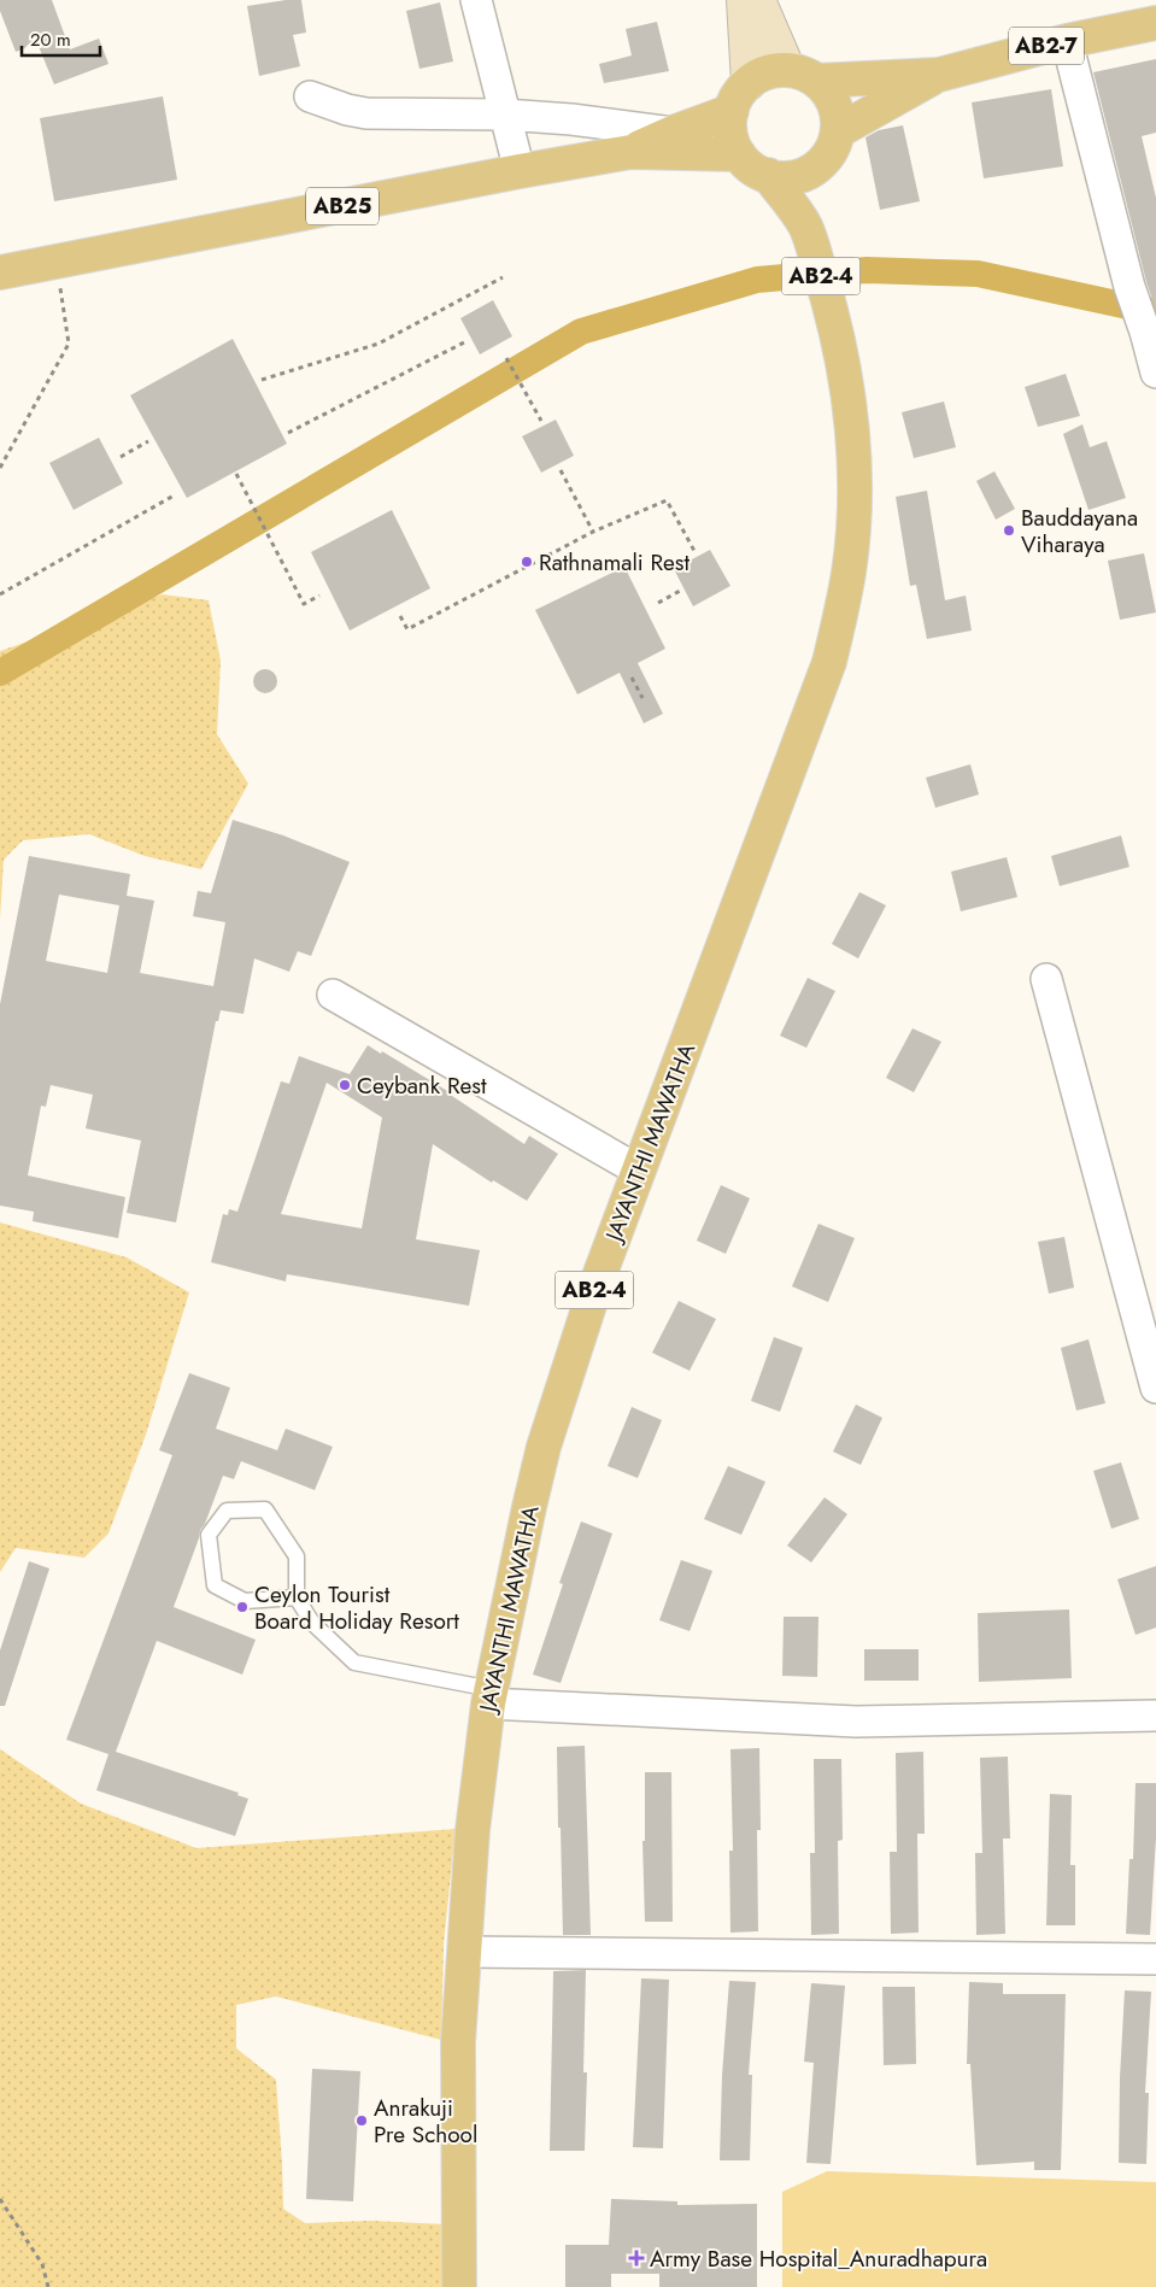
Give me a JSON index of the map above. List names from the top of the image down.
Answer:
{
  "streets": {
    "main road": [
      "AB2-7",
      "AB25",
      "AB2-4",
      "JAYANTHI MAWATHA"
    ]
  },
  "crossings": [
    ["AB2-7", "AB25"],
    ["AB2-7", "JAYANTHI MAWATHA"],
    ["AB25", "JAYANTHI MAWATHA"]
  ],
  "places": {
    "other": [
      "Bauddayana Viharaya",
      "Rathnamali Rest",
      "Ceybank Rest",
      "Ceylon Tourist Board Holiday Resort",
      "Anrakuji Pre School"
    ],
    "health": ["Army Base Hospital_Anuradhapura"]
  },
  "scale_bar": "20 m"
}
